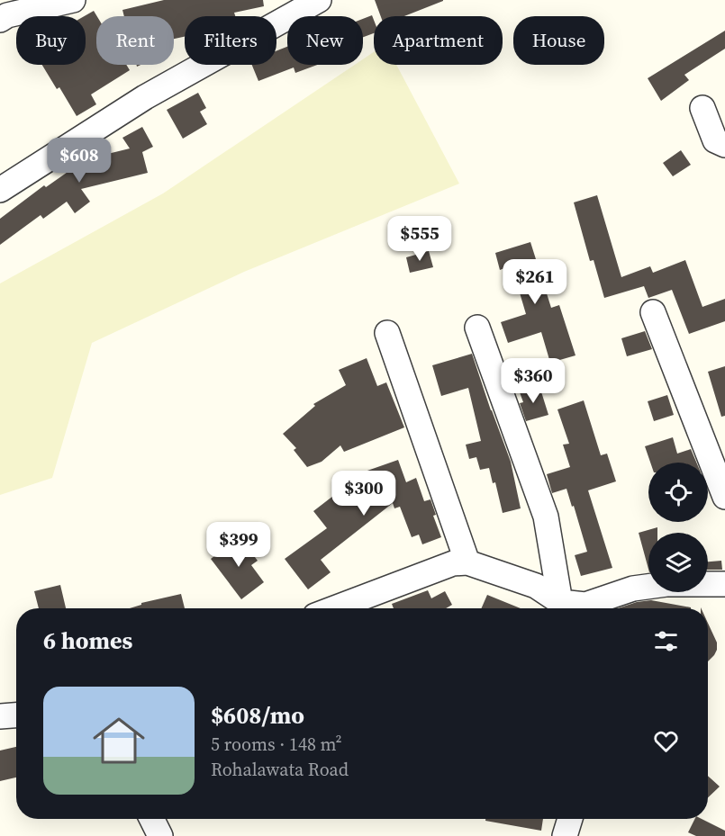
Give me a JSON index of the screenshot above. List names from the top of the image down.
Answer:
{
  "page": {
    "chip": [
      "Buy",
      "Rent",
      "Filters",
      "New",
      "Apartment",
      "House"
    ],
    "price": [
      "$608",
      "$555",
      "$261",
      "$360",
      "$300",
      "$399"
    ],
    "heading": "6 homes",
    "list": [
      {
        "name": "$608/mo",
        "note": "5 rooms · 148 m² · Rohalawata Road"
      }
    ]
  }
}
